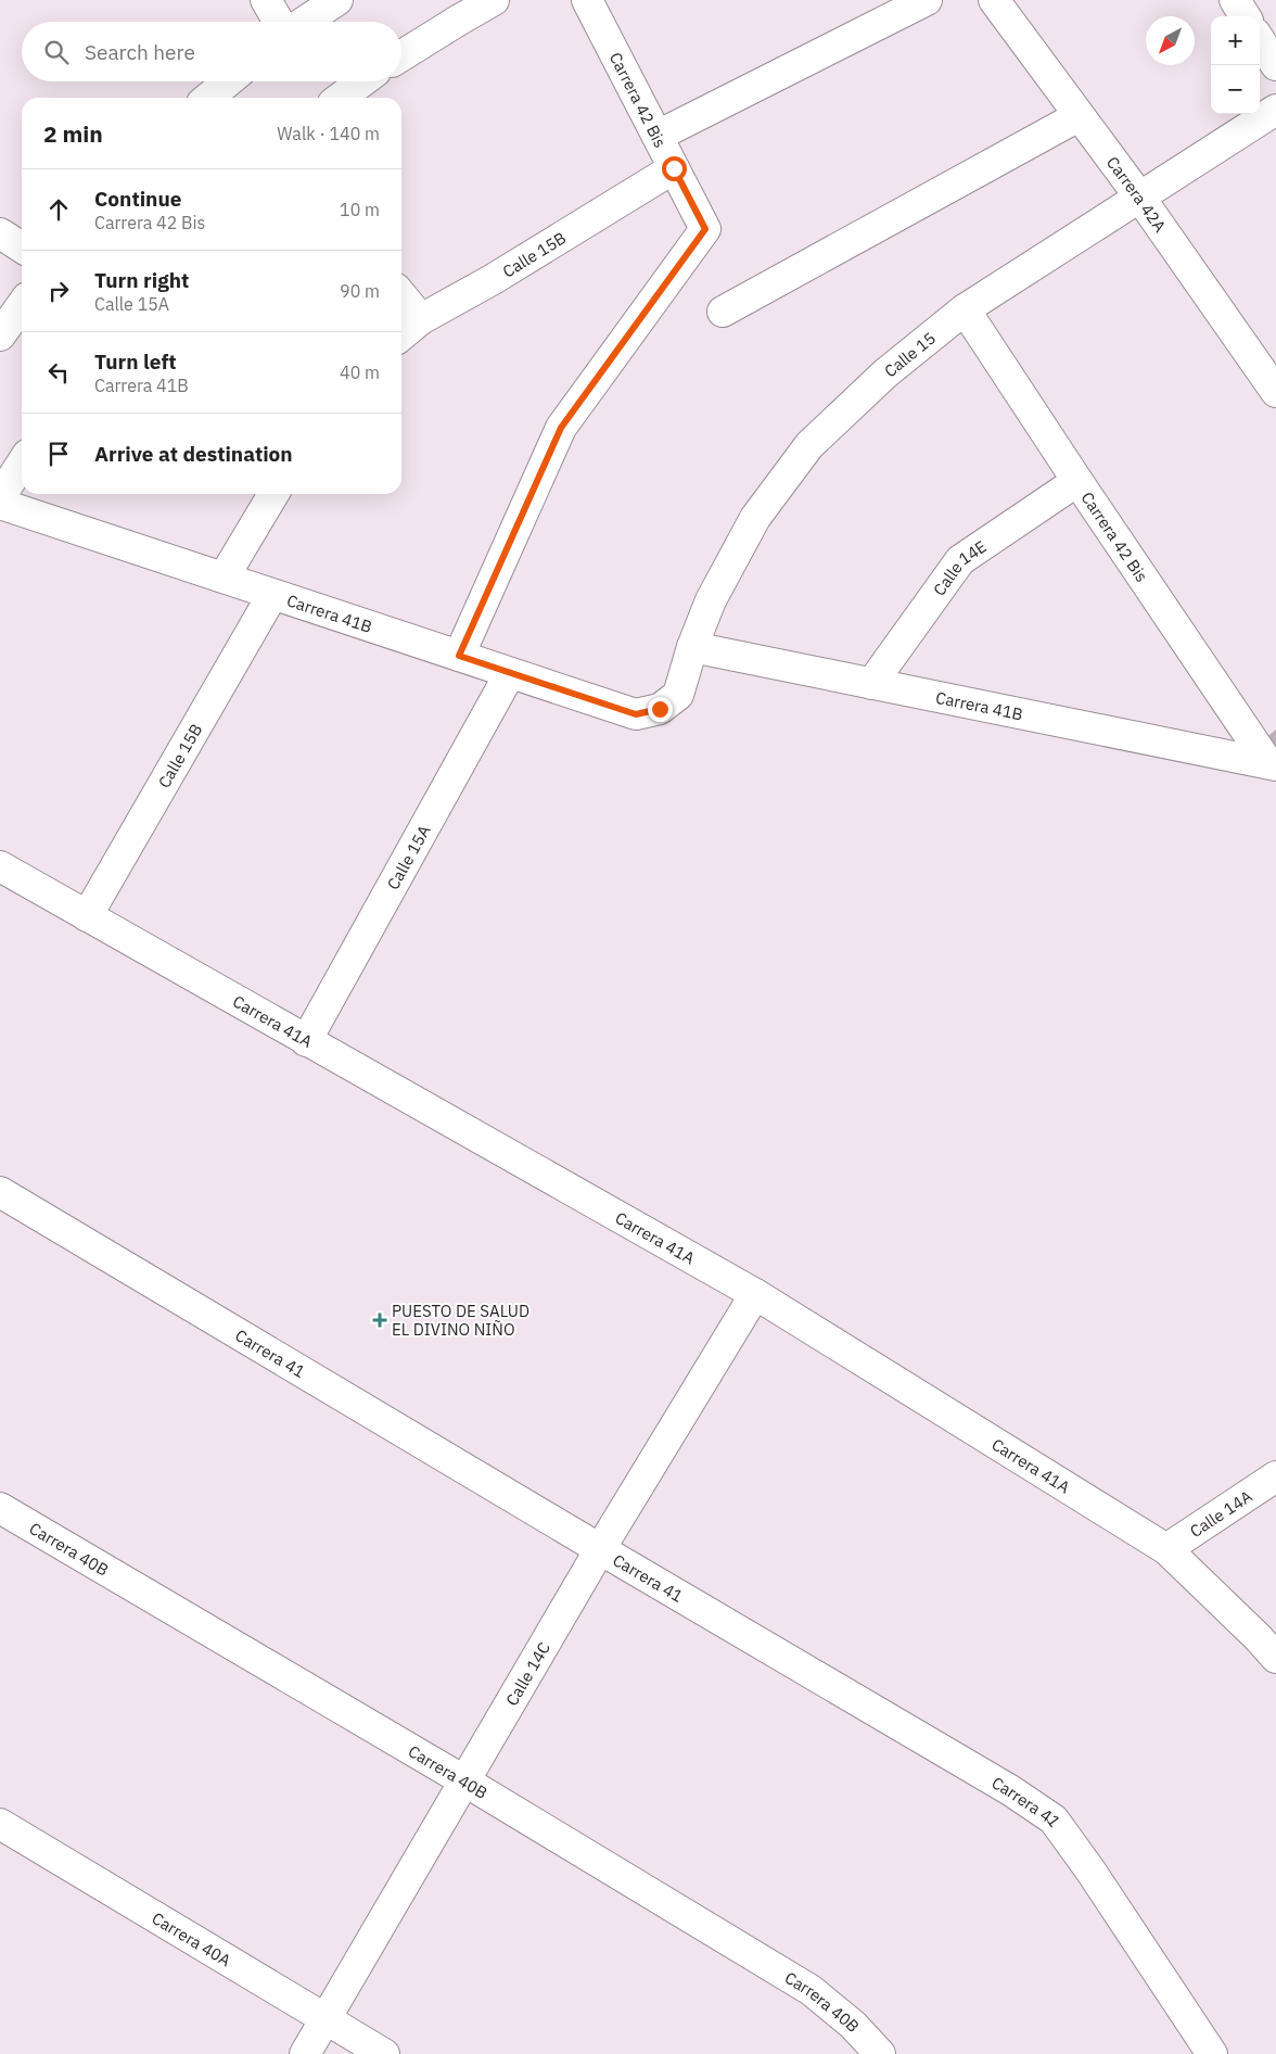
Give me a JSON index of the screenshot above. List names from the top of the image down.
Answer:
{
  "streets": {
    "street": [
      "Carrera 42 Bis",
      "Carrera 42A",
      "Calle 15B",
      "Calle 15",
      "Calle 14E",
      "Carrera 41B",
      "Calle 15A",
      "Carrera 41A",
      "Carrera 41",
      "Calle 14A",
      "Carrera 40B",
      "Calle 14C",
      "Carrera 40A"
    ]
  },
  "crossings": [
    ["Carrera 42 Bis", "Calle 15B"],
    ["Carrera 42 Bis", "Calle 15"],
    ["Carrera 42 Bis", "Calle 14E"],
    ["Carrera 42 Bis", "Carrera 41B"],
    ["Carrera 42A", "Calle 15"],
    ["Calle 15B", "Carrera 41B"],
    ["Calle 15B", "Carrera 41A"],
    ["Calle 15", "Carrera 41B"],
    ["Calle 14E", "Carrera 41B"],
    ["Carrera 41B", "Calle 15A"],
    ["Calle 15A", "Carrera 41A"],
    ["Carrera 41A", "Calle 14A"],
    ["Carrera 41A", "Calle 14C"],
    ["Carrera 41", "Calle 14C"],
    ["Carrera 40B", "Calle 14C"],
    ["Calle 14C", "Carrera 40A"]
  ],
  "places": {
    "health": ["PUESTO DE SALUD EL DIVINO NIÑO"]
  },
  "north": "bottom left",
  "page": {
    "map_buttons": ["+", "−"],
    "search": "Search here",
    "heading": ["2 min", "Walk · 140 m"],
    "list": [
      ["Continue", "Carrera 42 Bis", "10 m"],
      ["Turn right", "Calle 15A", "90 m"],
      ["Turn left", "Carrera 41B", "40 m"],
      "Arrive at destination"
    ]
  }
}
